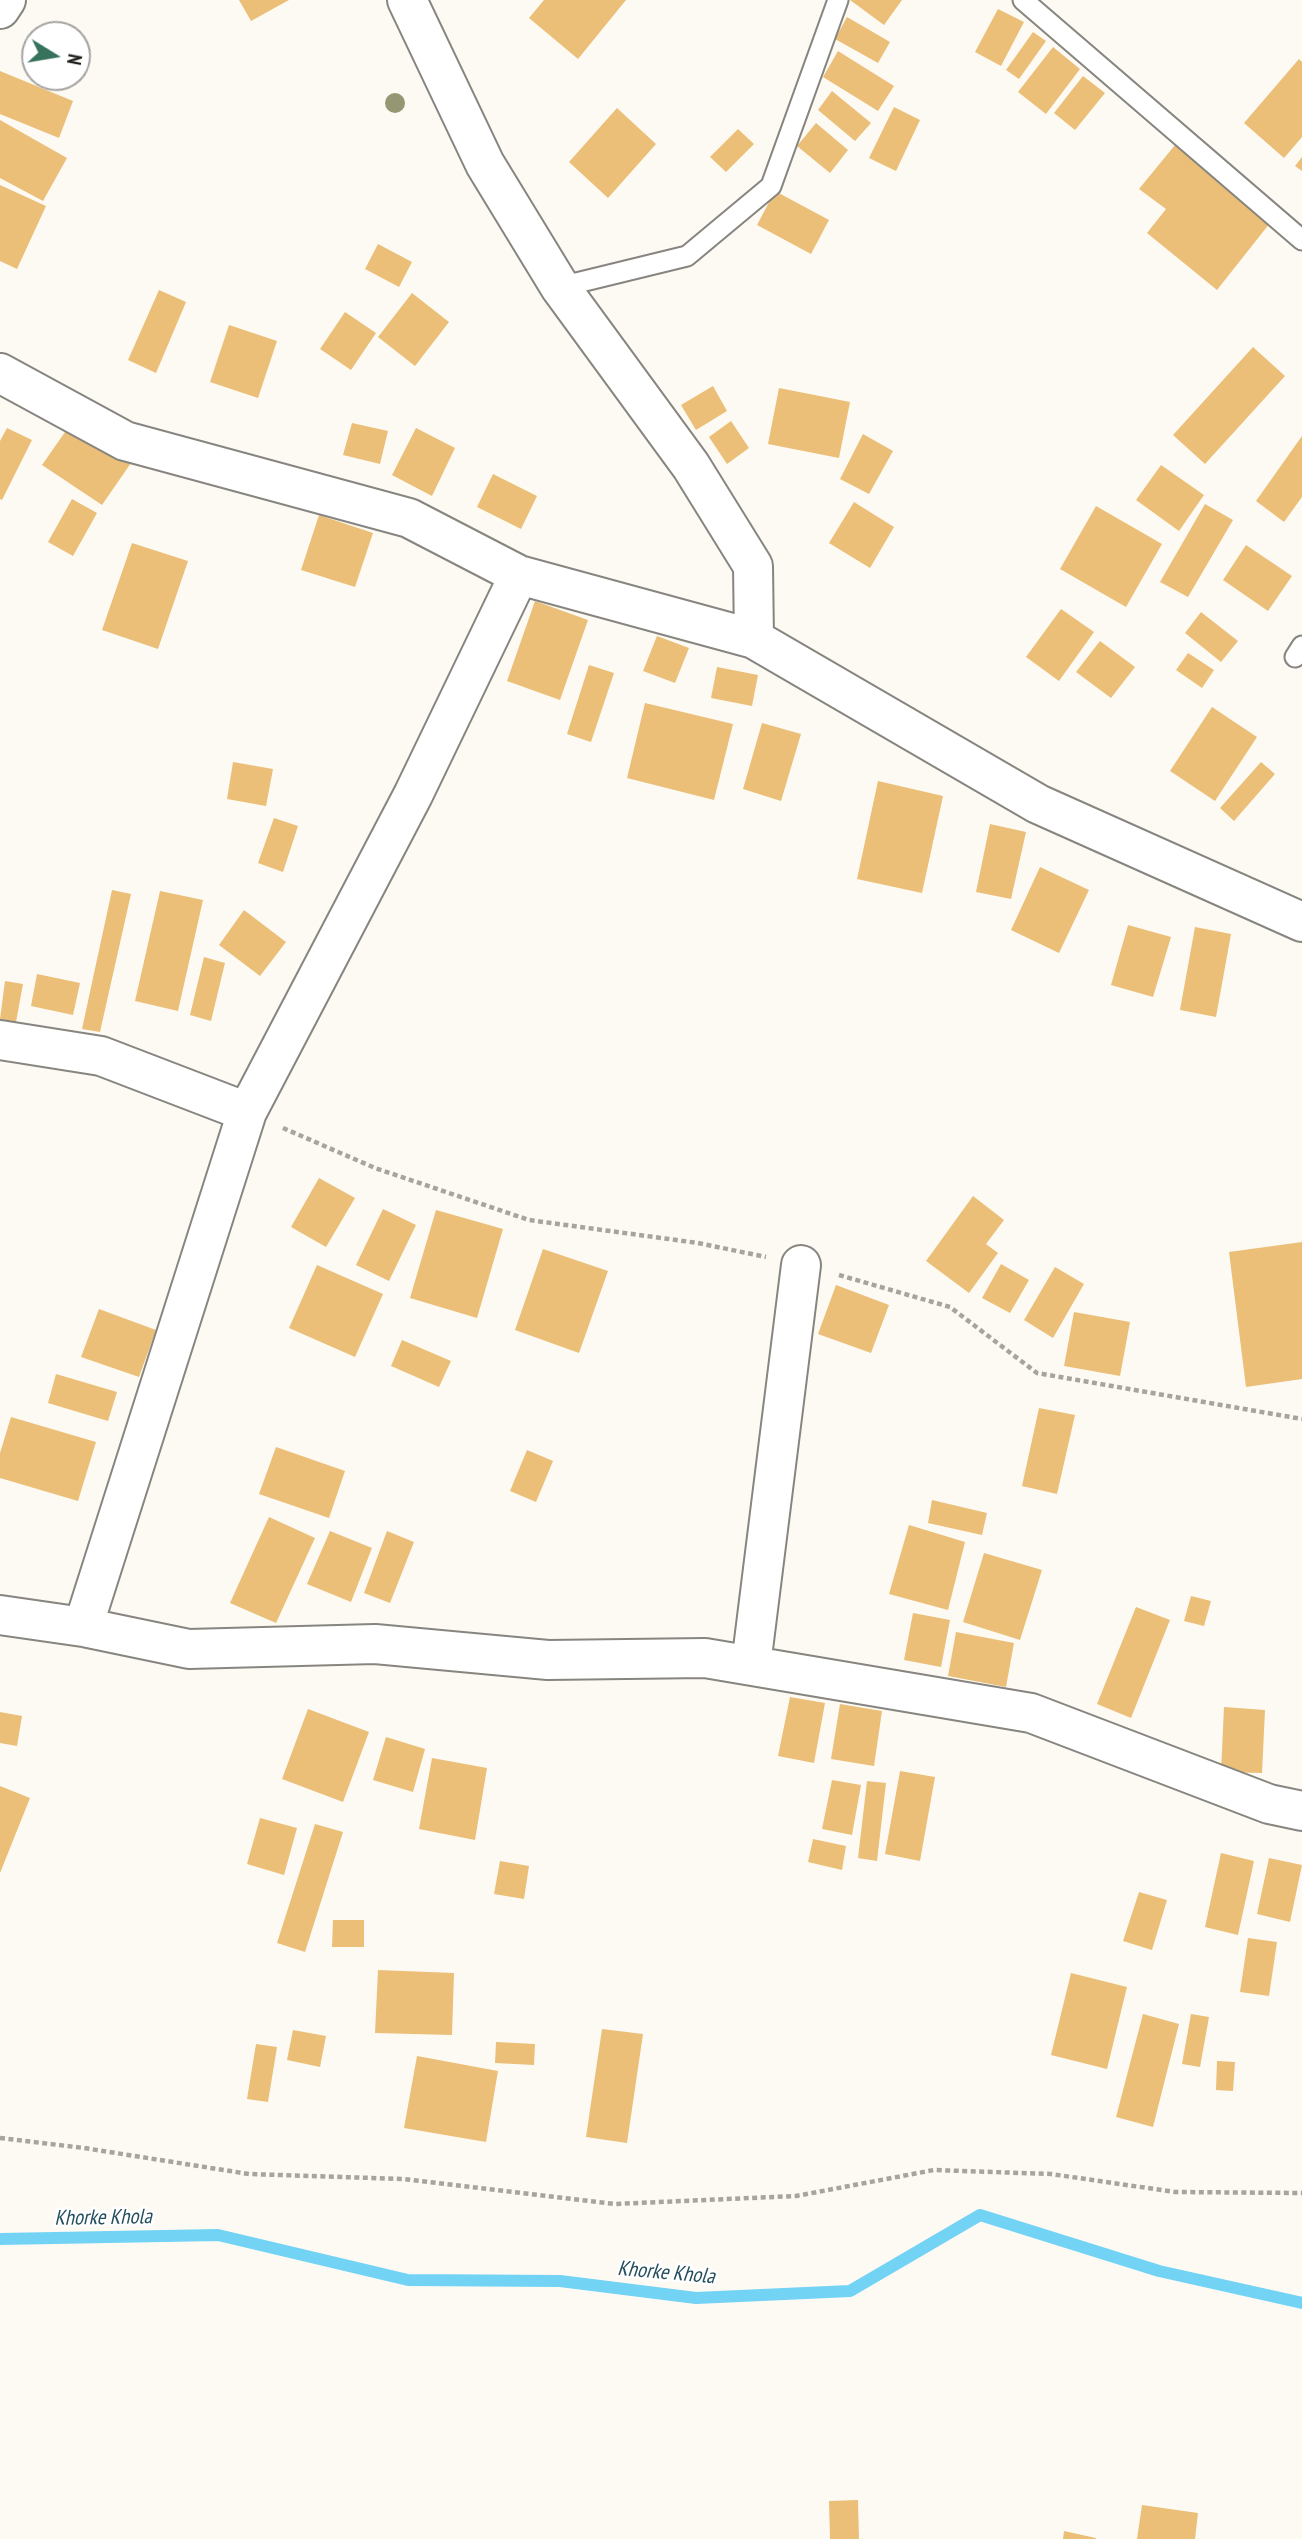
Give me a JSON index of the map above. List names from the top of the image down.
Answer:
{
  "water": ["Khorke Khola"],
  "north": "right"
}
